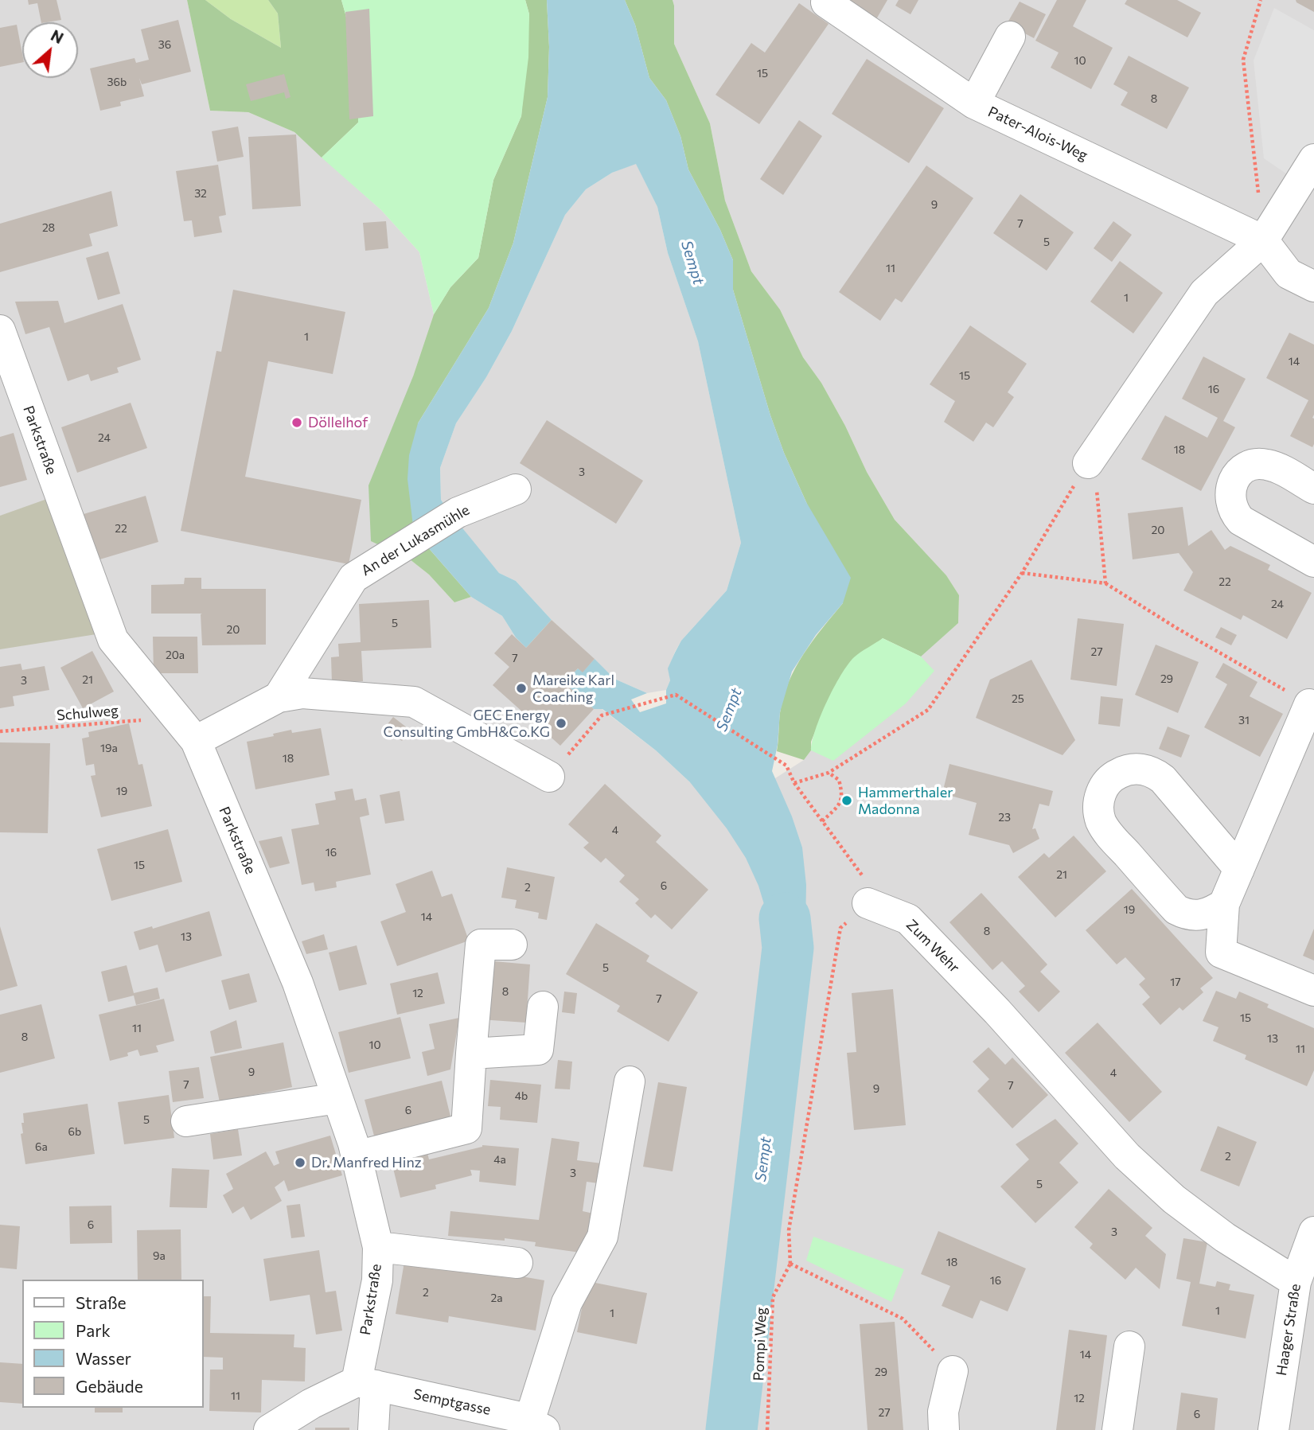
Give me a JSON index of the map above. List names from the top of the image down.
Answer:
{
  "streets": {
    "street": [
      "Pater-Alois-Weg",
      "Parkstraße",
      "An der Lukasmühle",
      "Zum Wehr",
      "Haager Straße",
      "Semptgasse"
    ],
    "path": ["Schulweg", "Pompi Weg"]
  },
  "crossings": [
    ["Parkstraße", "Schulweg"],
    ["Parkstraße", "Semptgasse"],
    ["Zum Wehr", "Haager Straße"]
  ],
  "water": ["Sempt"],
  "places": [
    "Döllelhof",
    "Mareike Karl Coaching",
    "GEC Energy Consulting GmbH&Co.KG",
    "Hammerthaler Madonna",
    "Dr. Manfred Hinz"
  ],
  "house_numbers": [
    "36",
    "10",
    "15",
    "36b",
    "8",
    "32",
    "9",
    "7",
    "28",
    "5",
    "11",
    "1",
    "1",
    "14",
    "15",
    "16",
    "24",
    "18",
    "3",
    "22",
    "20",
    "22",
    "24",
    "5",
    "20",
    "27",
    "20a",
    "7",
    "29",
    "21",
    "3",
    "25",
    "31",
    "19a",
    "18",
    "19",
    "23",
    "4",
    "16",
    "15",
    "21",
    "6",
    "2",
    "19",
    "14",
    "8",
    "13",
    "5",
    "17",
    "8",
    "12",
    "7",
    "15",
    "11",
    "8",
    "13",
    "10",
    "11",
    "9",
    "4",
    "7",
    "7",
    "9",
    "4b",
    "6",
    "5",
    "6b",
    "6a",
    "2",
    "4a",
    "3",
    "5",
    "6",
    "3",
    "9a",
    "18",
    "16",
    "2",
    "2a",
    "1",
    "1",
    "14",
    "29",
    "11",
    "12",
    "27",
    "6"
  ],
  "legend": [
    "Straße",
    "Park",
    "Wasser",
    "Gebäude"
  ],
  "north": "top right"
}
